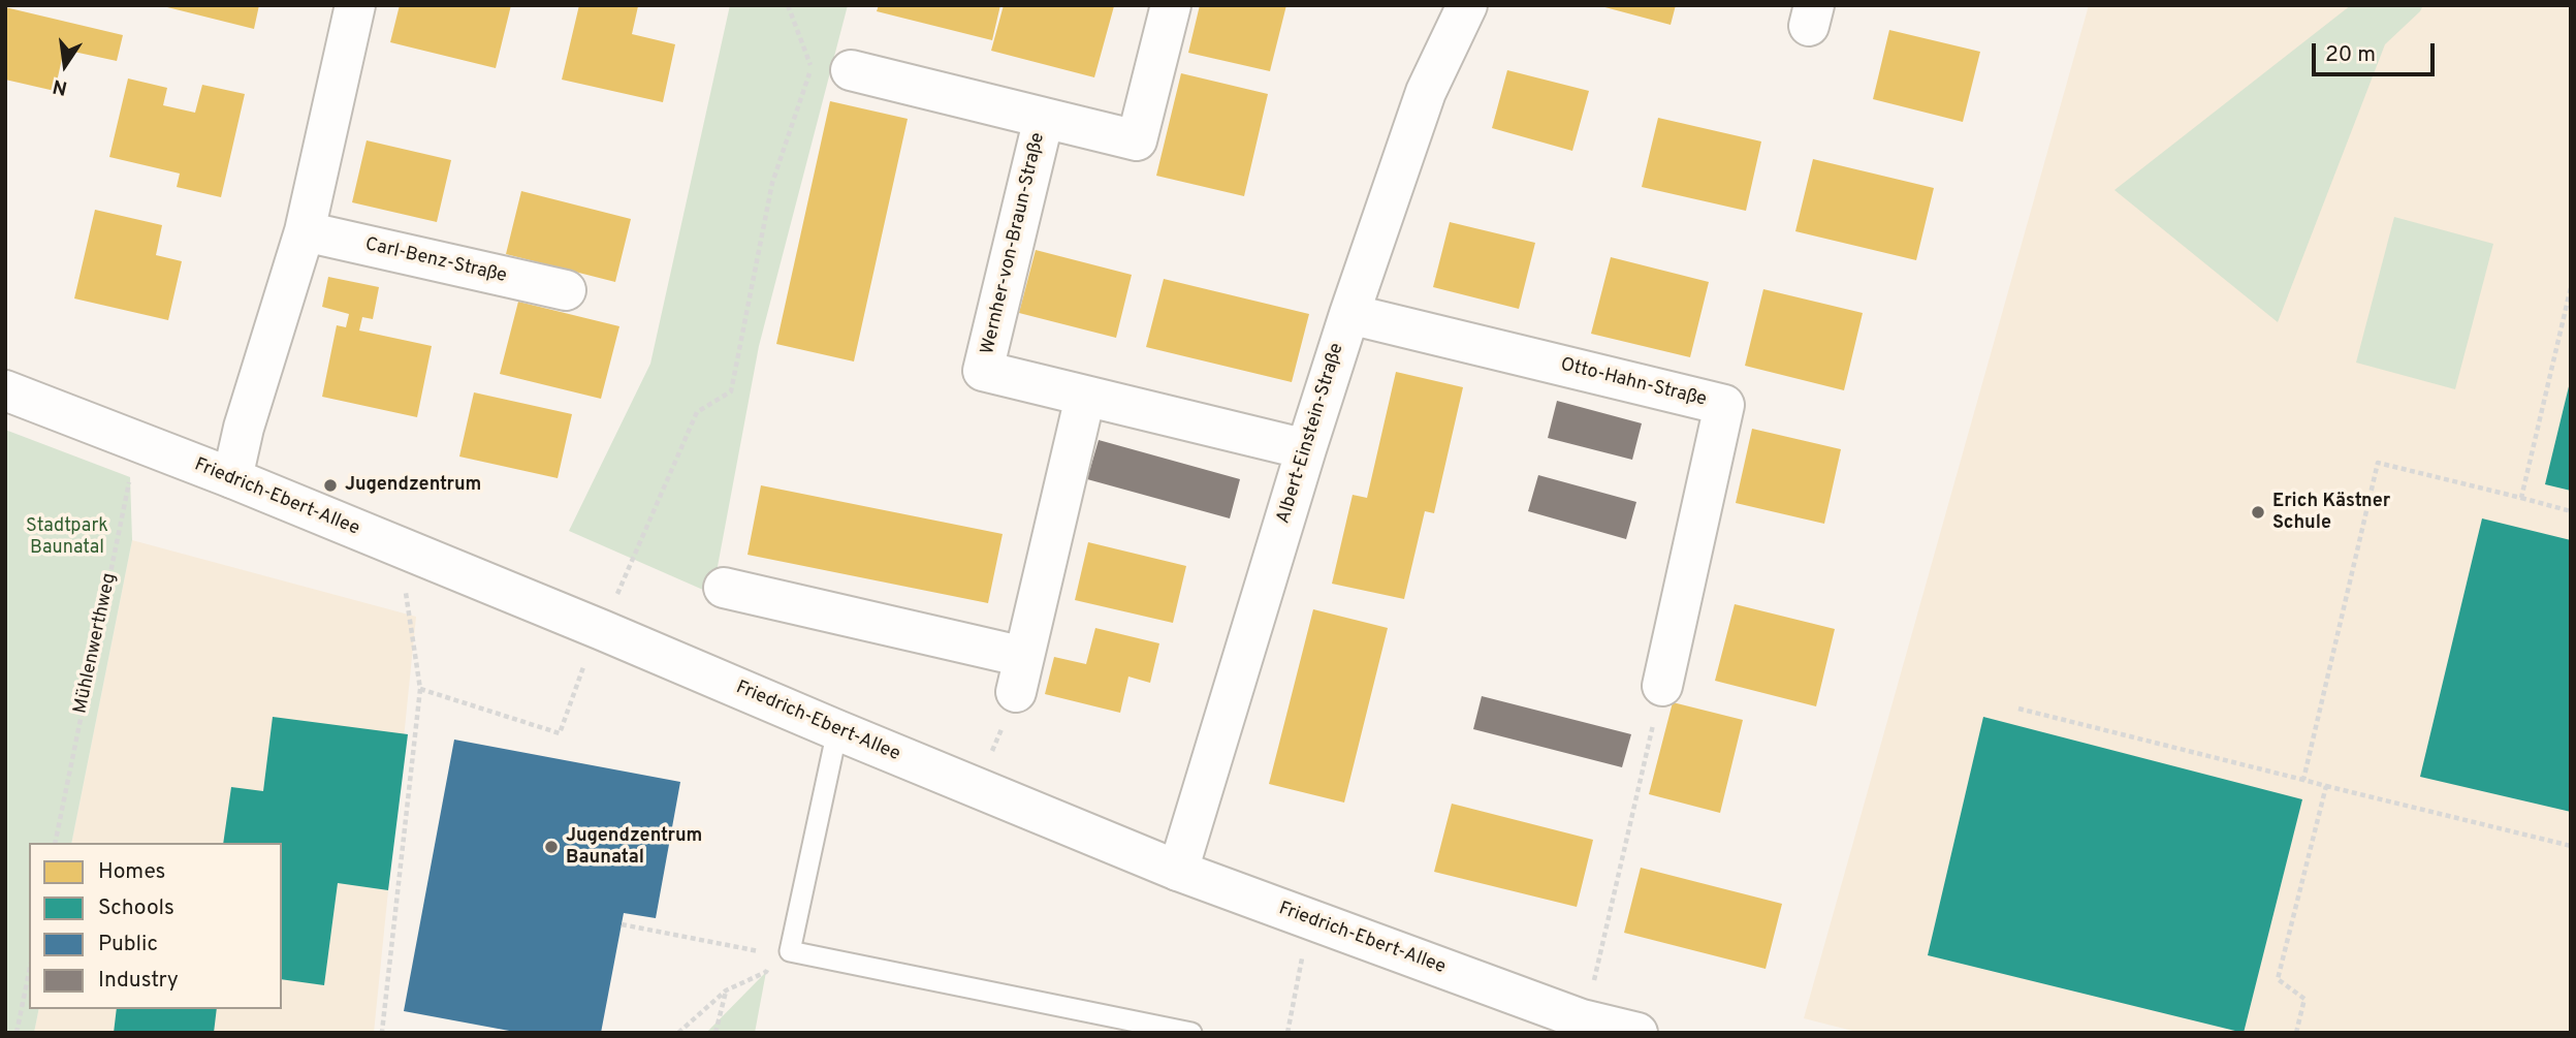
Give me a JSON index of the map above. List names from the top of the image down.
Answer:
{
  "streets": {
    "street": [
      "Wernher-von-Braun-Straße",
      "Carl-Benz-Straße",
      "Otto-Hahn-Straße",
      "Albert-Einstein-Straße",
      "Friedrich-Ebert-Allee"
    ],
    "path": ["Mühlenwerthweg"]
  },
  "crossings": [
    ["Wernher-von-Braun-Straße", "Albert-Einstein-Straße"],
    ["Otto-Hahn-Straße", "Albert-Einstein-Straße"],
    ["Albert-Einstein-Straße", "Friedrich-Ebert-Allee"],
    ["Friedrich-Ebert-Allee", "Mühlenwerthweg"]
  ],
  "parks": ["Stadtpark Baunatal"],
  "places": ["Jugendzentrum", "Erich Kästner Schule", "Jugendzentrum Baunatal"],
  "legend": [
    "Homes",
    "Schools",
    "Public",
    "Industry"
  ],
  "scale_bar": "20 m",
  "north": "bottom"
}
